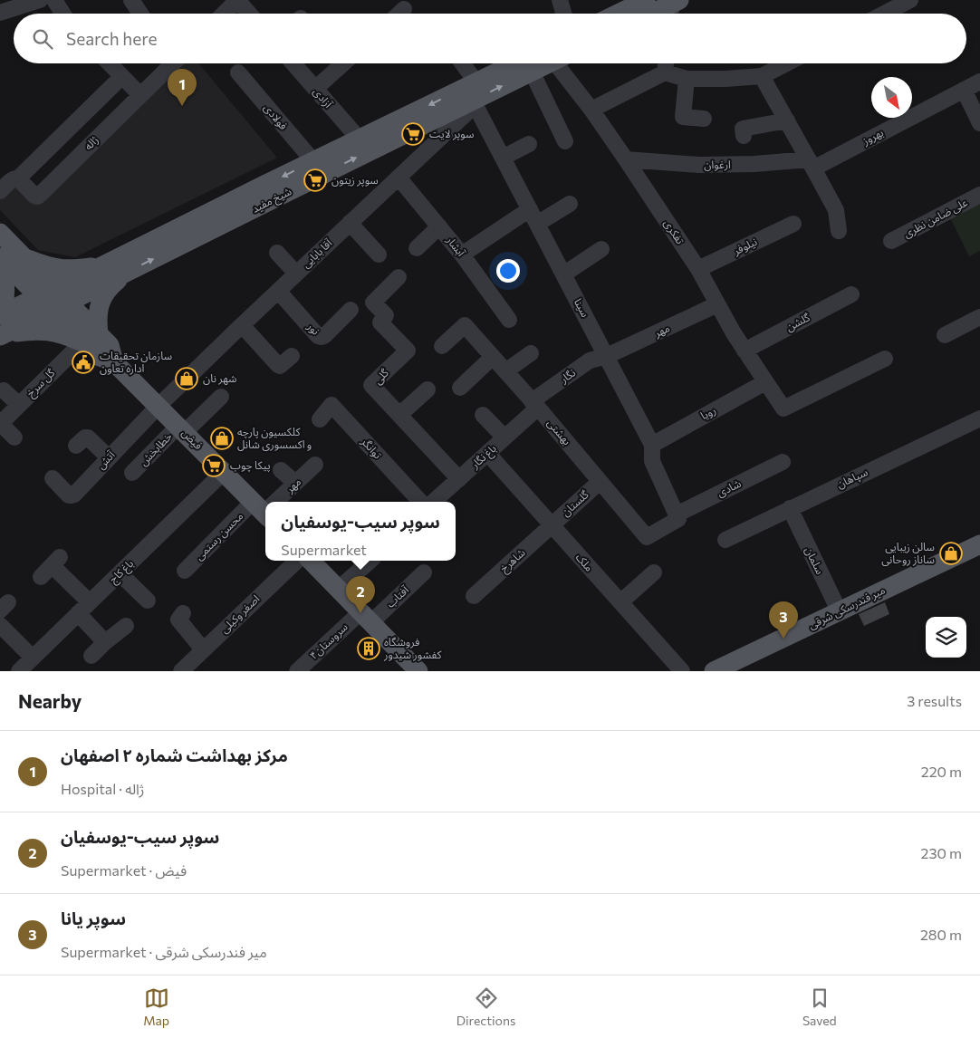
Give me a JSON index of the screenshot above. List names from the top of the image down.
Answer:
{
  "streets": {
    "main road": ["شیخ مفید", "فیض", "میر فندرسکی شرقی"],
    "street": [
      "آزادی",
      "فولادی",
      "بهروز",
      "ژاله",
      "ارغوان",
      "علی ضامن نظری",
      "تفکری",
      "آبشار",
      "نیلوفر",
      "آقا بابایی",
      "سینا",
      "گلشن",
      "نور",
      "مهر",
      "نگار",
      "گلی",
      "گل سرخ",
      "رویا",
      "بهشتی",
      "توانگر",
      "خطابخش",
      "باغ نگار",
      "آتش",
      "سپاهان",
      "شادی",
      "گلستان",
      "محسن رستمی",
      "شاهرخ",
      "سلمان",
      "ملک",
      "باغ کاج",
      "آفتاب",
      "اصغر وکیلی",
      "سروستان۴"
    ]
  },
  "crossings": [
    ["آزادی", "شیخ مفید"],
    ["فولادی", "شیخ مفید"],
    ["بهروز", "ارغوان"],
    ["ارغوان", "تفکری"],
    ["شیخ مفید", "آقا بابایی"],
    ["شیخ مفید", "سینا"],
    ["تفکری", "نیلوفر"],
    ["تفکری", "گلشن"],
    ["تفکری", "مهر"],
    ["تفکری", "رویا"],
    ["آبشار", "آقا بابایی"],
    ["آقا بابایی", "سینا"],
    ["آقا بابایی", "نور"],
    ["آقا بابایی", "فیض"],
    ["آقا بابایی", "آتش"],
    ["سینا", "مهر"],
    ["سینا", "نگار"],
    ["سینا", "رویا"],
    ["سینا", "بهشتی"],
    ["سینا", "شادی"],
    ["مهر", "نگار"],
    ["نگار", "بهشتی"],
    ["نگار", "باغ نگار"],
    ["گلی", "باغ نگار"],
    ["گل سرخ", "فیض"],
    ["بهشتی", "باغ نگار"],
    ["بهشتی", "شادی"],
    ["بهشتی", "گلستان"],
    ["فیض", "خطابخش"],
    ["فیض", "آتش"],
    ["فیض", "محسن رستمی"],
    ["فیض", "باغ کاج"],
    ["باغ نگار", "ملک"],
    ["سپاهان", "سلمان"],
    ["گلستان", "شاهرخ"],
    ["گلستان", "ملک"],
    ["شاهرخ", "ملک"],
    ["سلمان", "میر فندرسکی شرقی"],
    ["آفتاب", "سروستان۴"]
  ],
  "places": {
    "supermarket": ["سوپر لایت", "سوپر زیتون", "پیکا چوب"],
    "public building": ["سازمان تحقیقات اداره تعاون"],
    "shop": ["شهر نان", "کلکسیون پارچه و اکسسوری شانل", "سالن زیبایی ساناز روحانی"],
    "building": ["فروشگاه کفشور شیدور"]
  },
  "north": "bottom right",
  "page": {
    "search": "Search here",
    "pins": ["1", "2", "3"],
    "popup": ["سوپر سیب-یوسفیان", "Supermarket"],
    "heading": ["Nearby", "3 results"],
    "list": [
      {
        "mark": "1",
        "name": "مرکز بهداشت شماره ۲ اصفهان",
        "note": "Hospital · ژاله",
        "value": "220 m"
      },
      {
        "mark": "2",
        "name": "سوپر سیب-یوسفیان",
        "note": "Supermarket · فیض",
        "value": "230 m"
      },
      {
        "mark": "3",
        "name": "سوپر یانا",
        "note": "Supermarket · میر فندرسکی شرقی",
        "value": "280 m"
      }
    ],
    "nav": ["Map", "Directions", "Saved"]
  }
}
